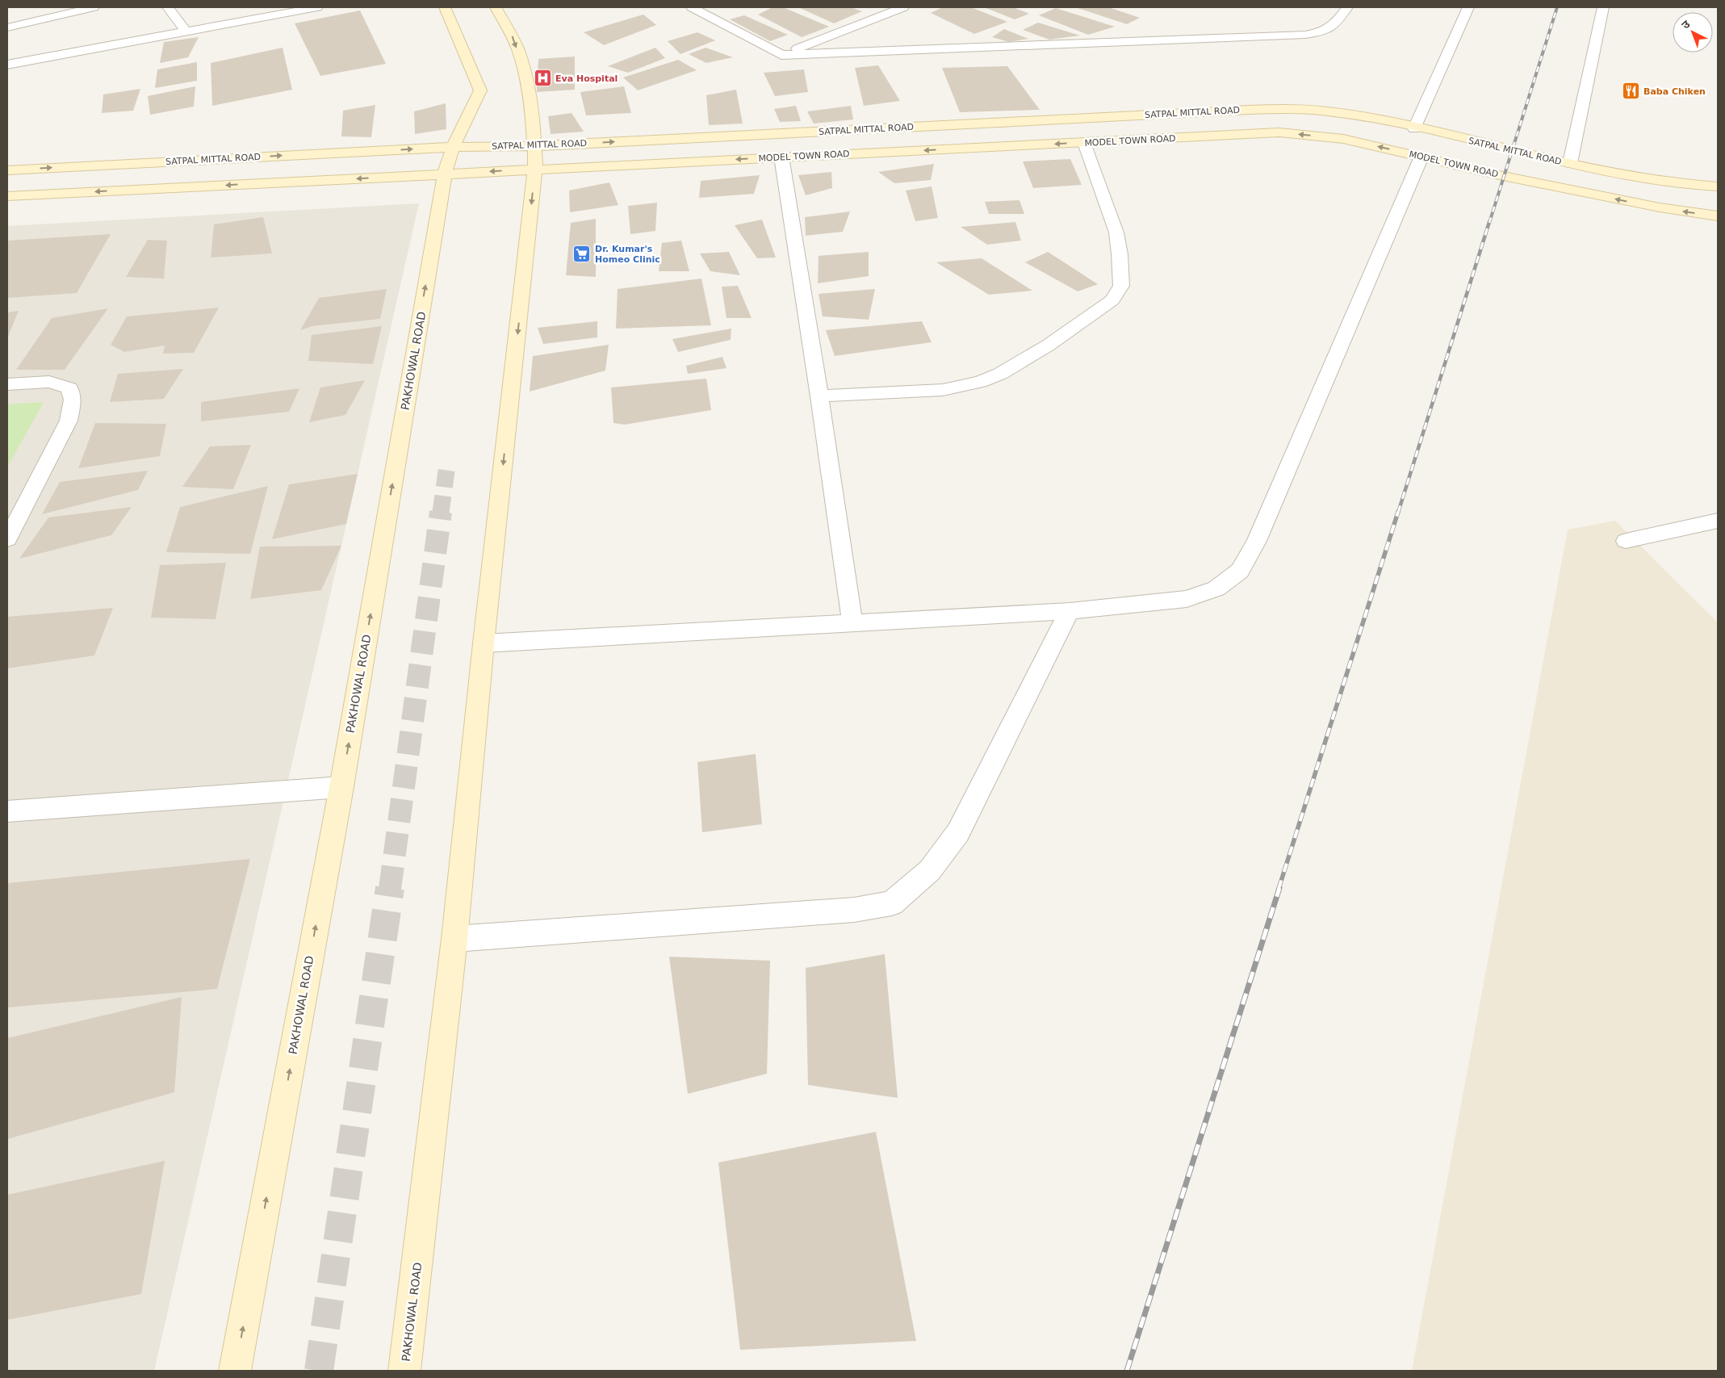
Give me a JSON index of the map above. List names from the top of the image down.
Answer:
{
  "streets": {
    "street": ["SATPAL MITTAL ROAD", "MODEL TOWN ROAD", "PAKHOWAL ROAD"]
  },
  "crossings": [
    ["SATPAL MITTAL ROAD", "PAKHOWAL ROAD"],
    ["MODEL TOWN ROAD", "PAKHOWAL ROAD"]
  ],
  "places": {
    "hospital": ["Eva Hospital"],
    "restaurant": ["Baba Chiken"],
    "supermarket": ["Dr. Kumar's Homeo Clinic"]
  },
  "north": "top left"
}
